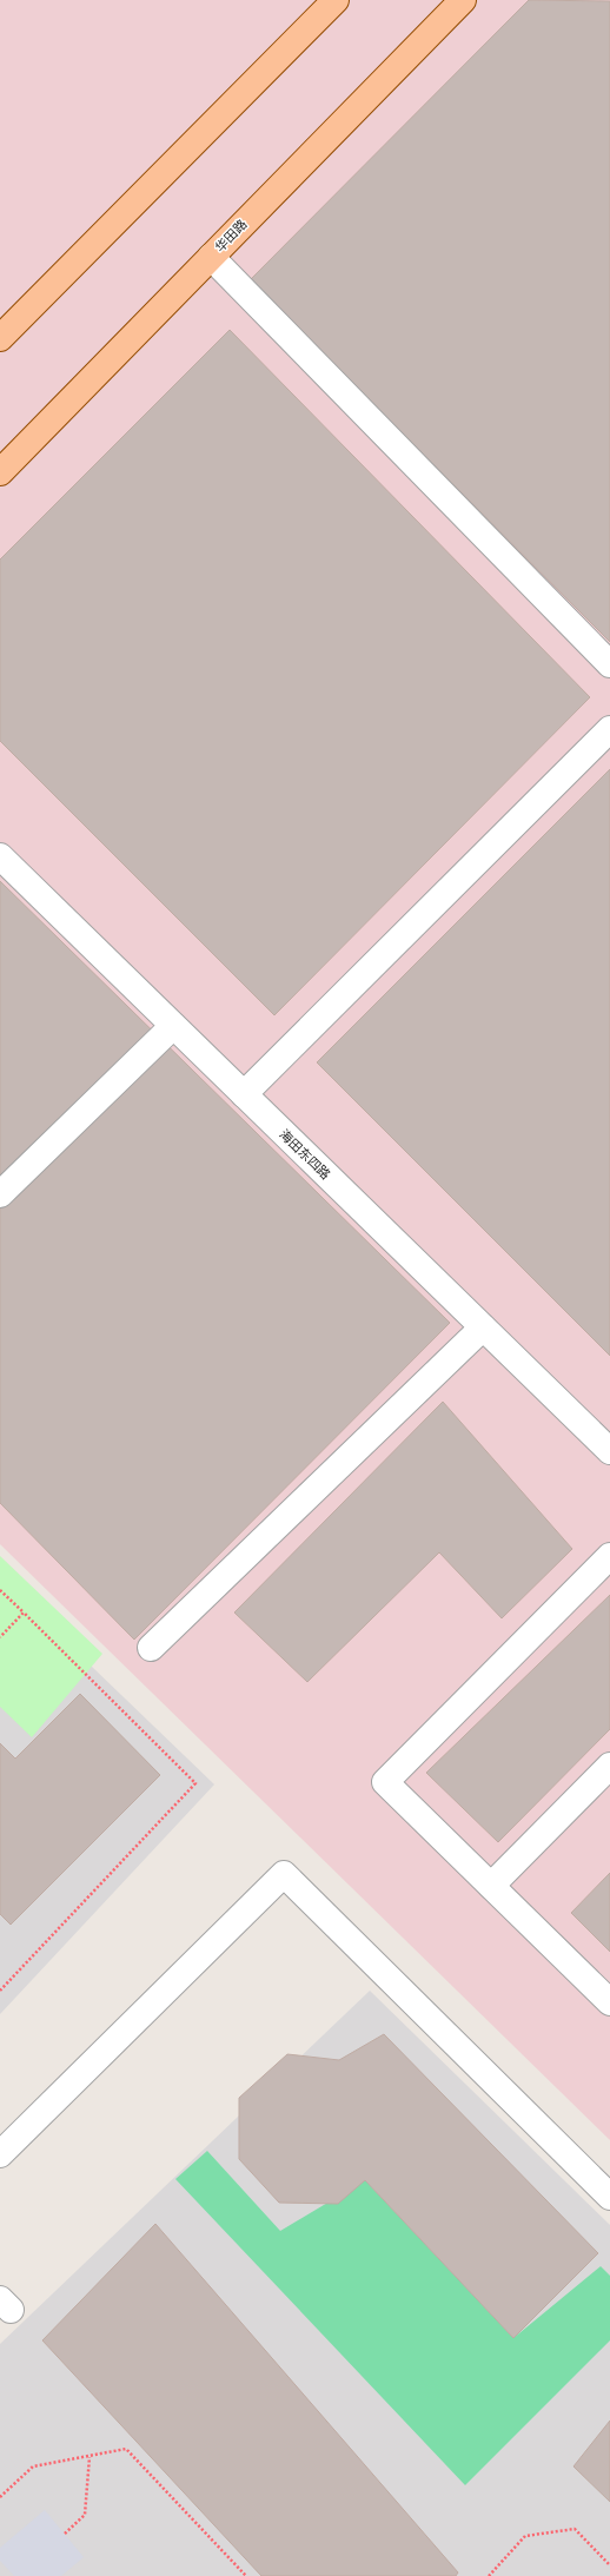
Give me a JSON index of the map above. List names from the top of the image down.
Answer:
{
  "streets": {
    "main road": ["华田路"],
    "lane": ["海田东四路"]
  }
}
